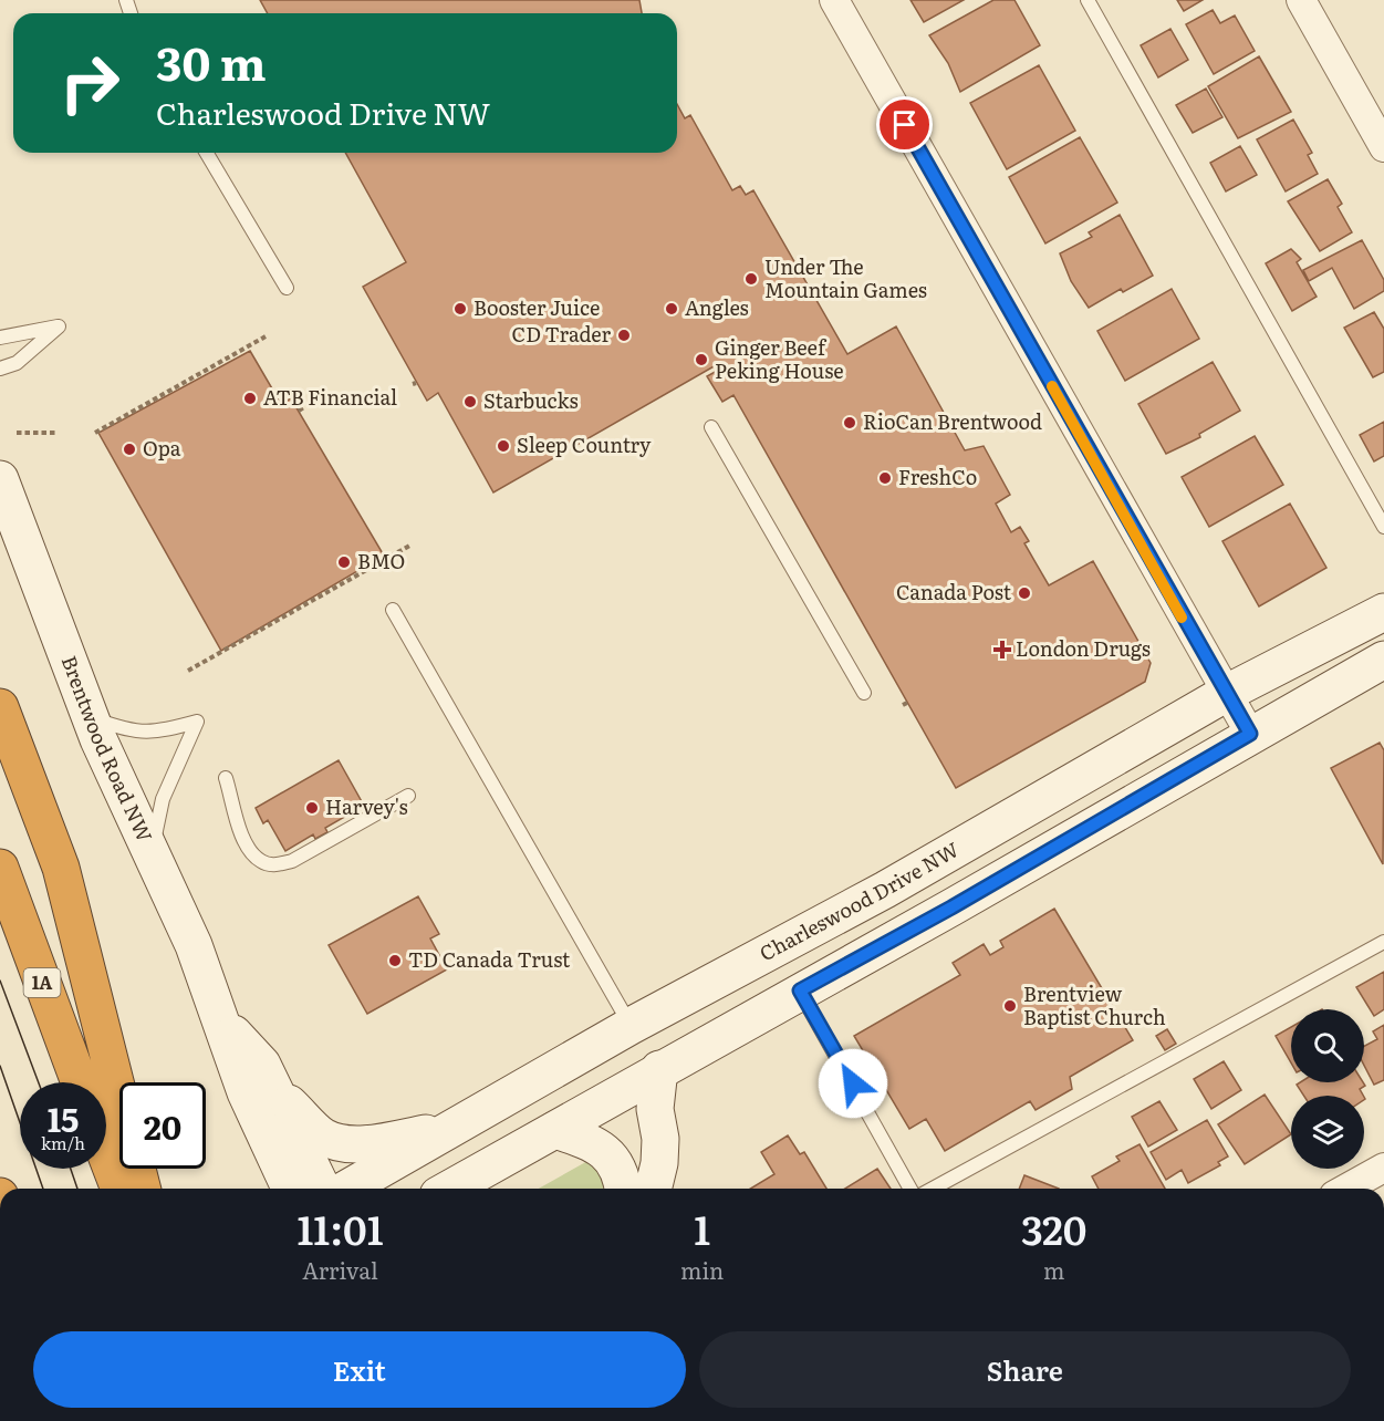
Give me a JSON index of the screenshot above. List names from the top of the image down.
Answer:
{
  "streets": {
    "highway": ["1A"],
    "street": ["Brentwood Road NW", "Charleswood Drive NW"]
  },
  "places": {
    "other": [
      "Under The Mountain Games",
      "Booster Juice",
      "Angles",
      "CD Trader",
      "Ginger Beef Peking House",
      "ATB Financial",
      "Starbucks",
      "RioCan Brentwood",
      "Sleep Country",
      "Opa",
      "FreshCo",
      "BMO",
      "Canada Post",
      "Harvey's",
      "TD Canada Trust",
      "Brentview Baptist Church"
    ],
    "health": ["London Drugs"]
  },
  "page": {
    "turn": ["30 m", "Charleswood Drive NW"],
    "speed": "15 km/h",
    "limit": "20",
    "eta": [
      "11:01",
      "Arrival",
      "1",
      "min",
      "320",
      "m"
    ],
    "buttons": ["Exit", "Share"]
  }
}
